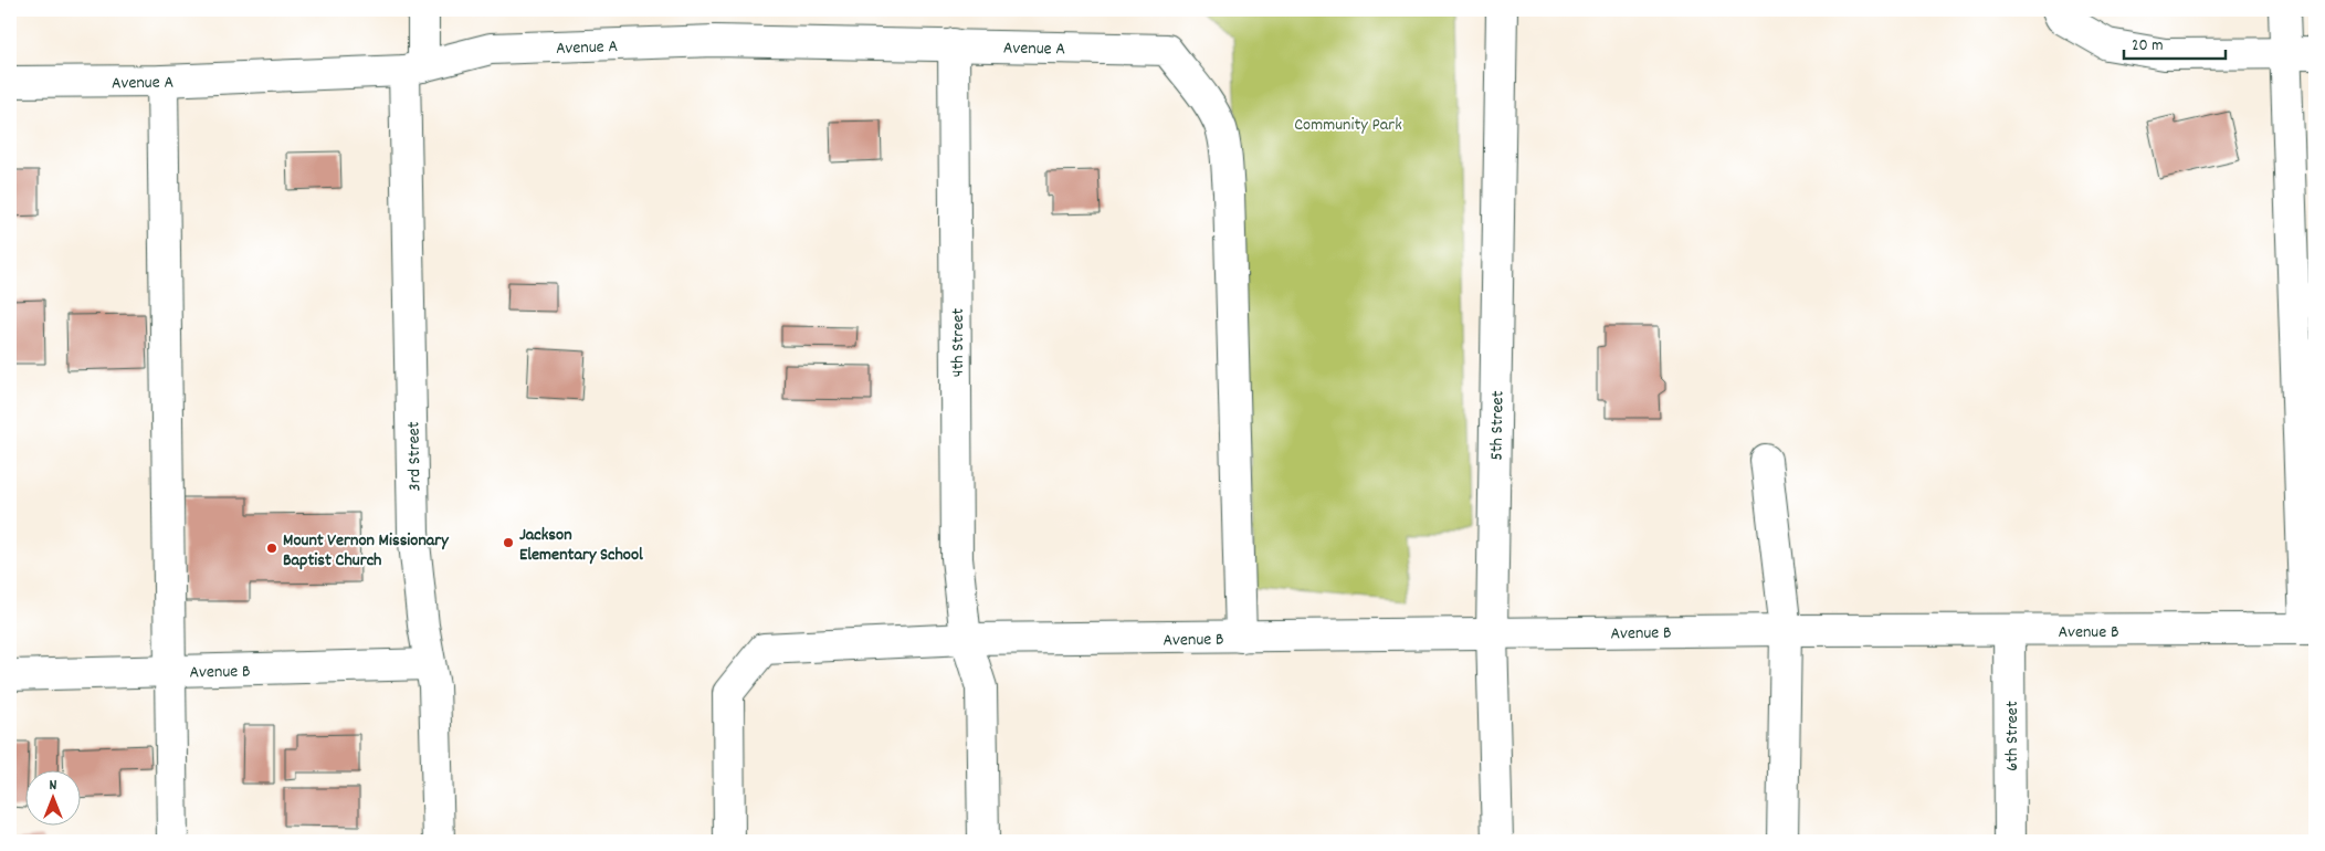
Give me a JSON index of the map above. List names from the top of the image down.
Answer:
{
  "streets": {
    "street": [
      "Avenue A",
      "4th Street",
      "5th Street",
      "3rd Street",
      "Avenue B",
      "6th Street"
    ]
  },
  "crossings": [
    ["Avenue A", "4th Street"],
    ["Avenue A", "3rd Street"],
    ["Avenue A", "Avenue B"],
    ["4th Street", "Avenue B"],
    ["5th Street", "Avenue B"],
    ["3rd Street", "Avenue B"],
    ["Avenue B", "6th Street"]
  ],
  "parks": ["Community Park"],
  "places": ["Jackson Elementary School", "Mount Vernon Missionary Baptist Church"],
  "scale_bar": "20 m",
  "north": "top"
}
